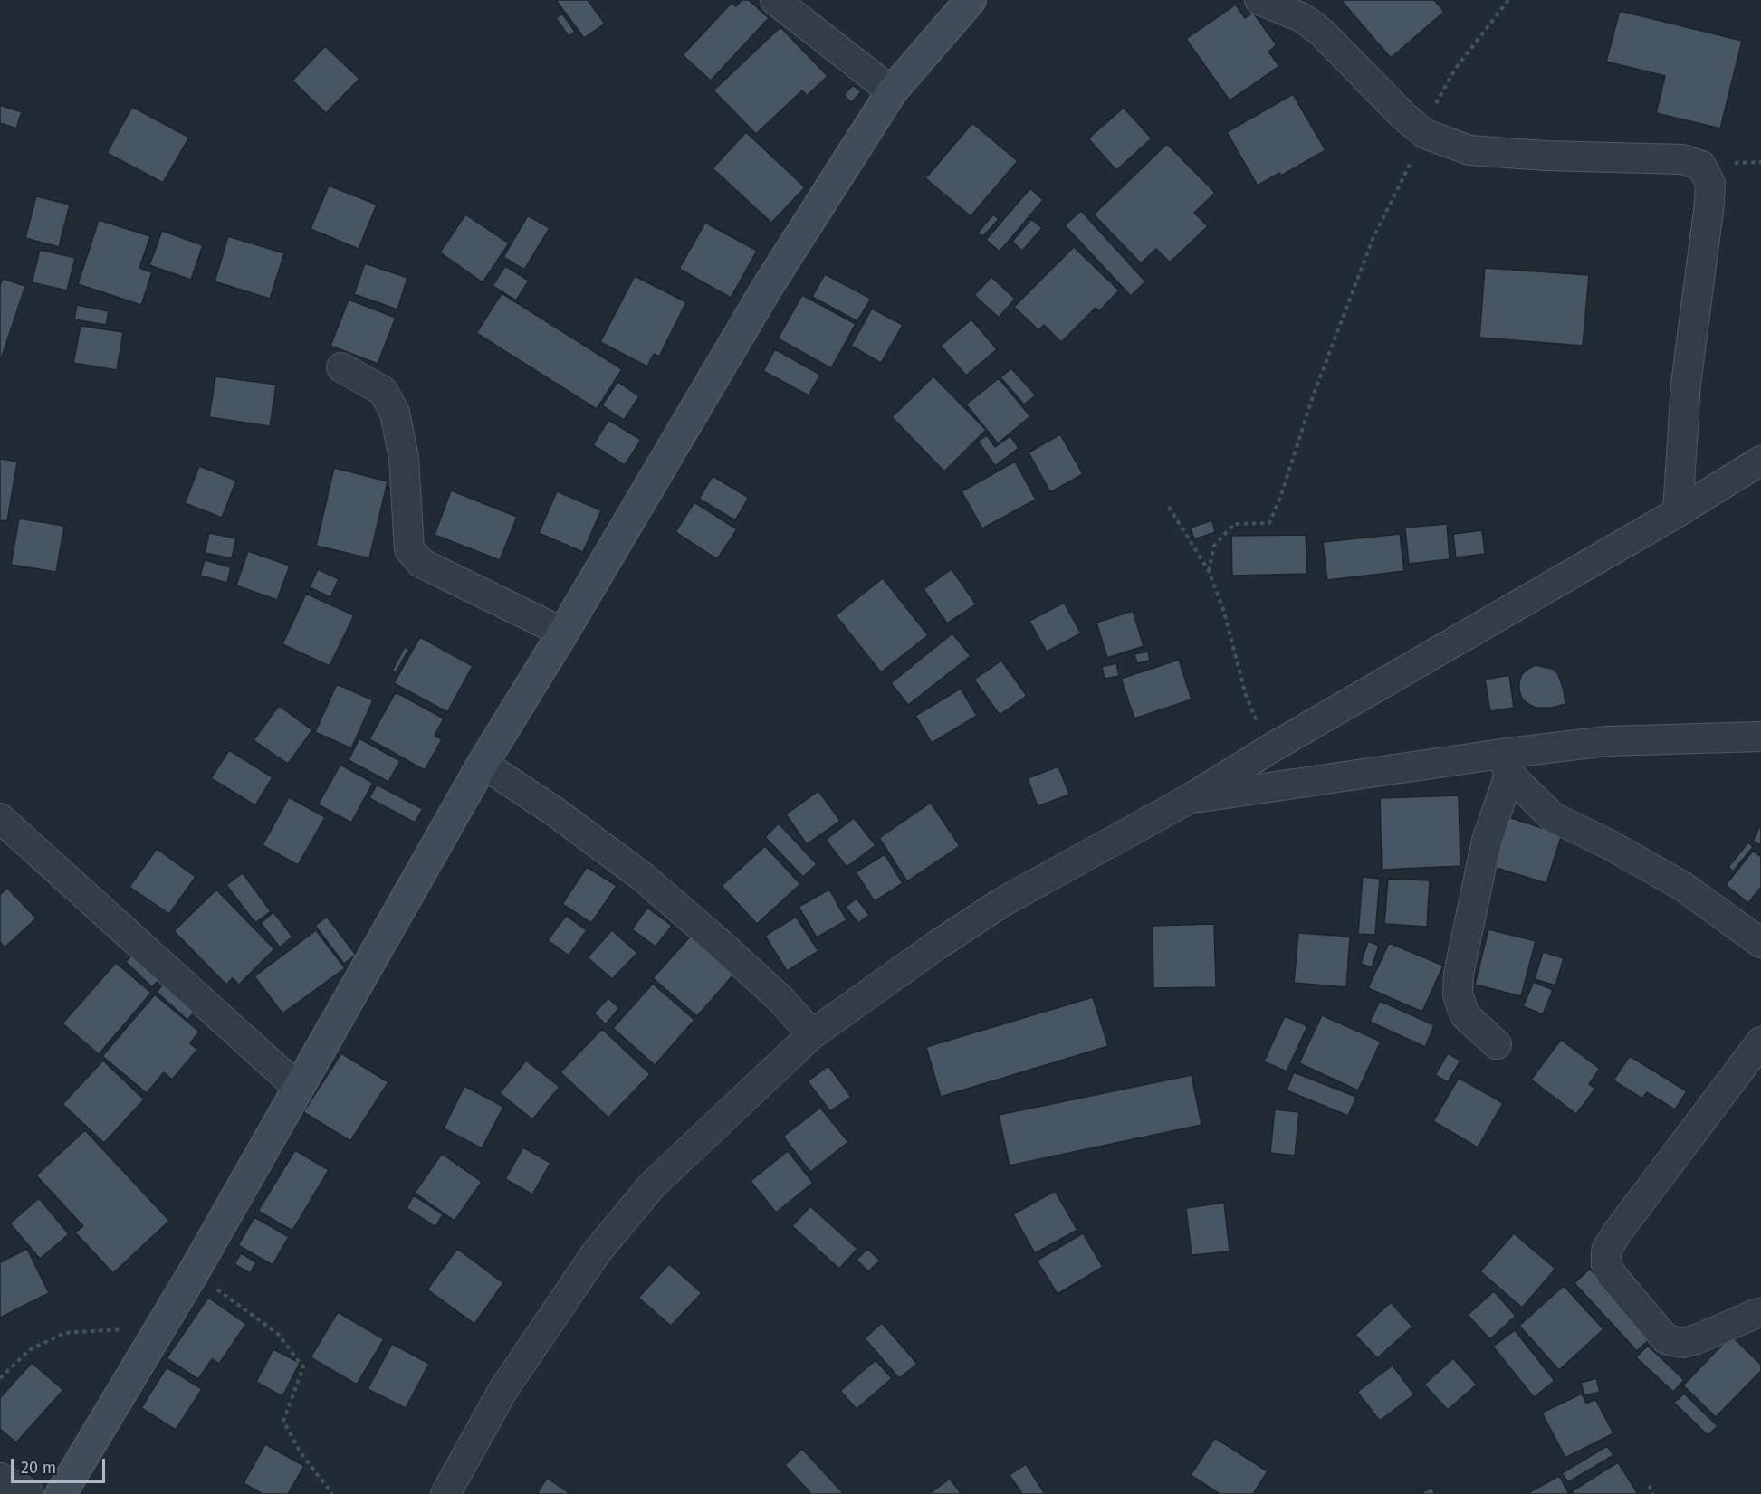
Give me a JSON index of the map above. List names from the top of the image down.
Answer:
{
  "scale_bar": "20 m"
}
